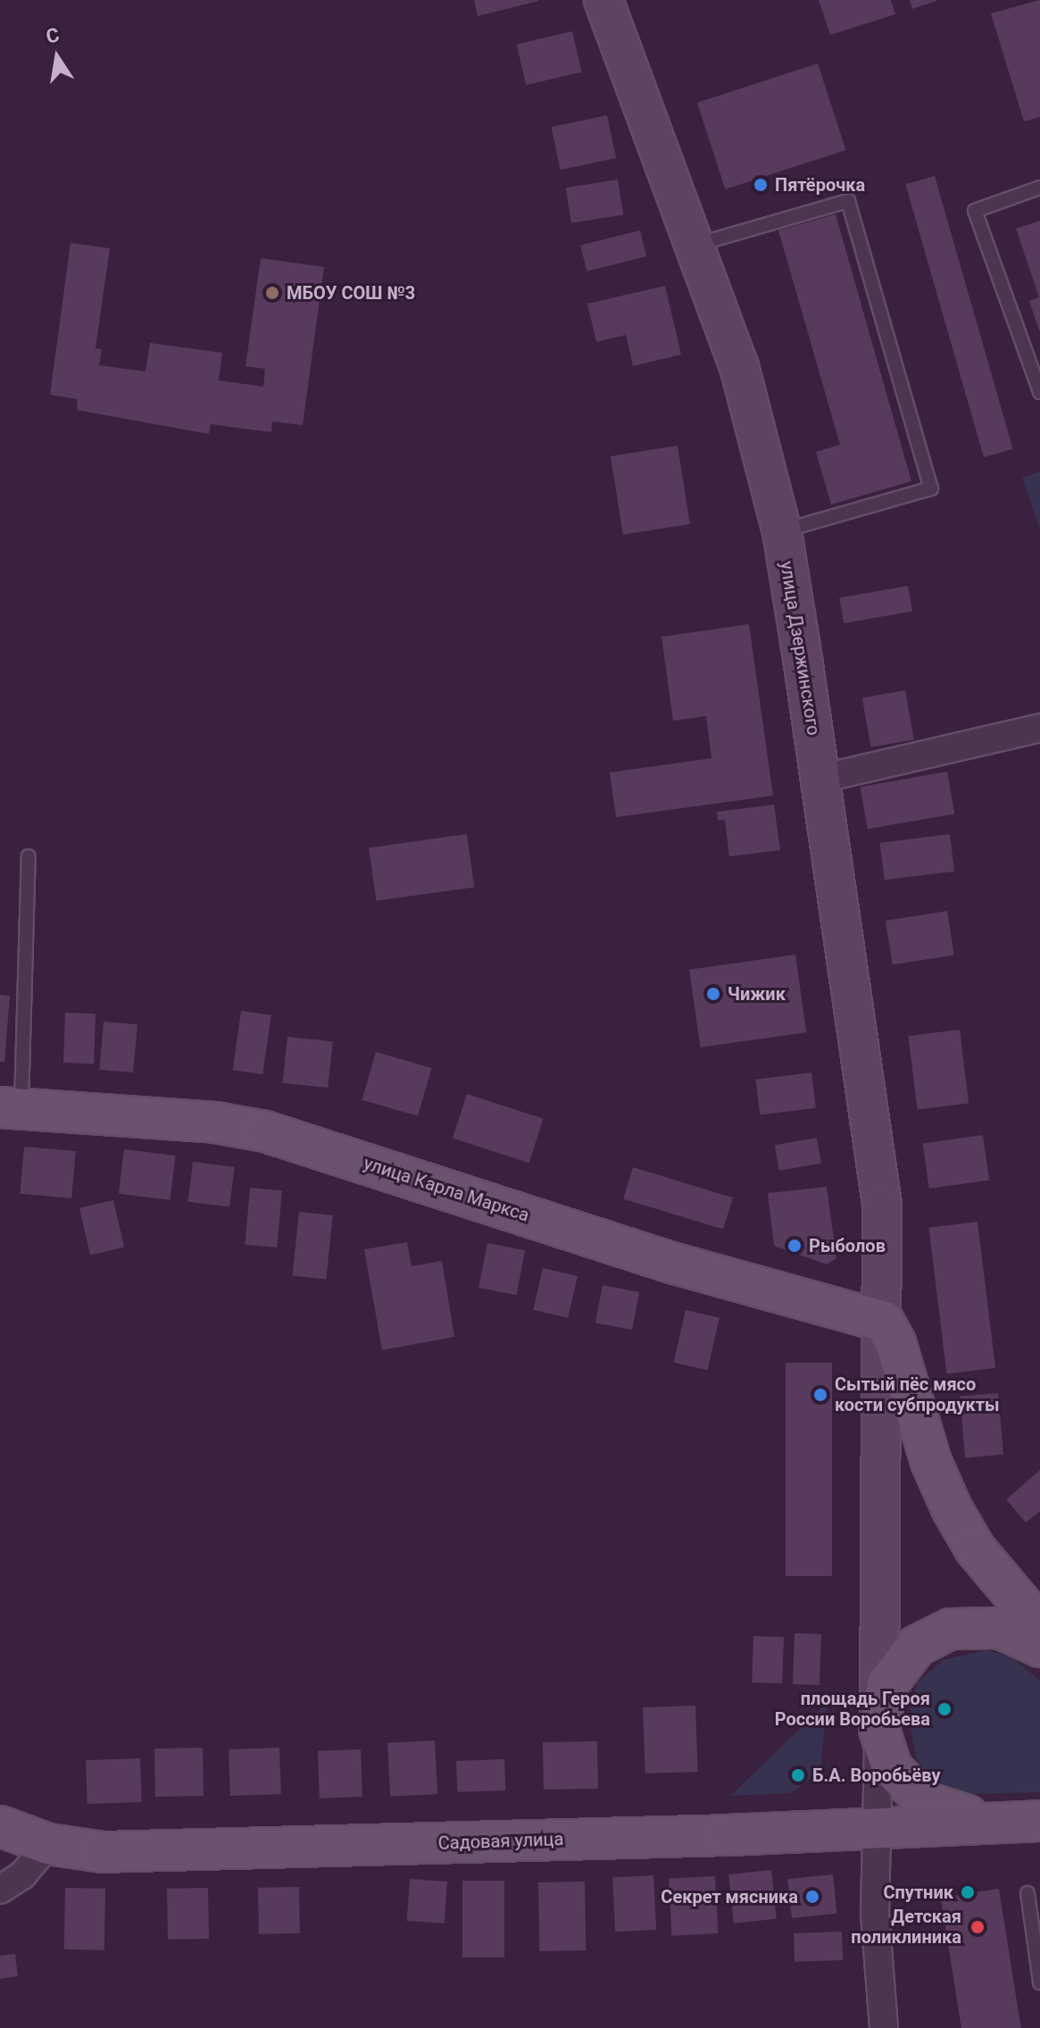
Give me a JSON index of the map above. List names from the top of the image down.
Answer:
{
  "streets": {
    "main road": ["улица Дзержинского", "улица Карла Маркса", "Садовая улица"]
  },
  "crossings": [
    ["улица Дзержинского", "улица Карла Маркса"]
  ],
  "places": [
    "Пятёрочка",
    "МБОУ СОШ №3",
    "Чижик",
    "Рыболов",
    "Сытый пёс мясо кости субпродукты",
    "площадь Героя России Воробьева",
    "Б.А. Воробьёву",
    "Спутник",
    "Секрет мясника",
    "Детская поликлиника"
  ],
  "north": "top"
}
